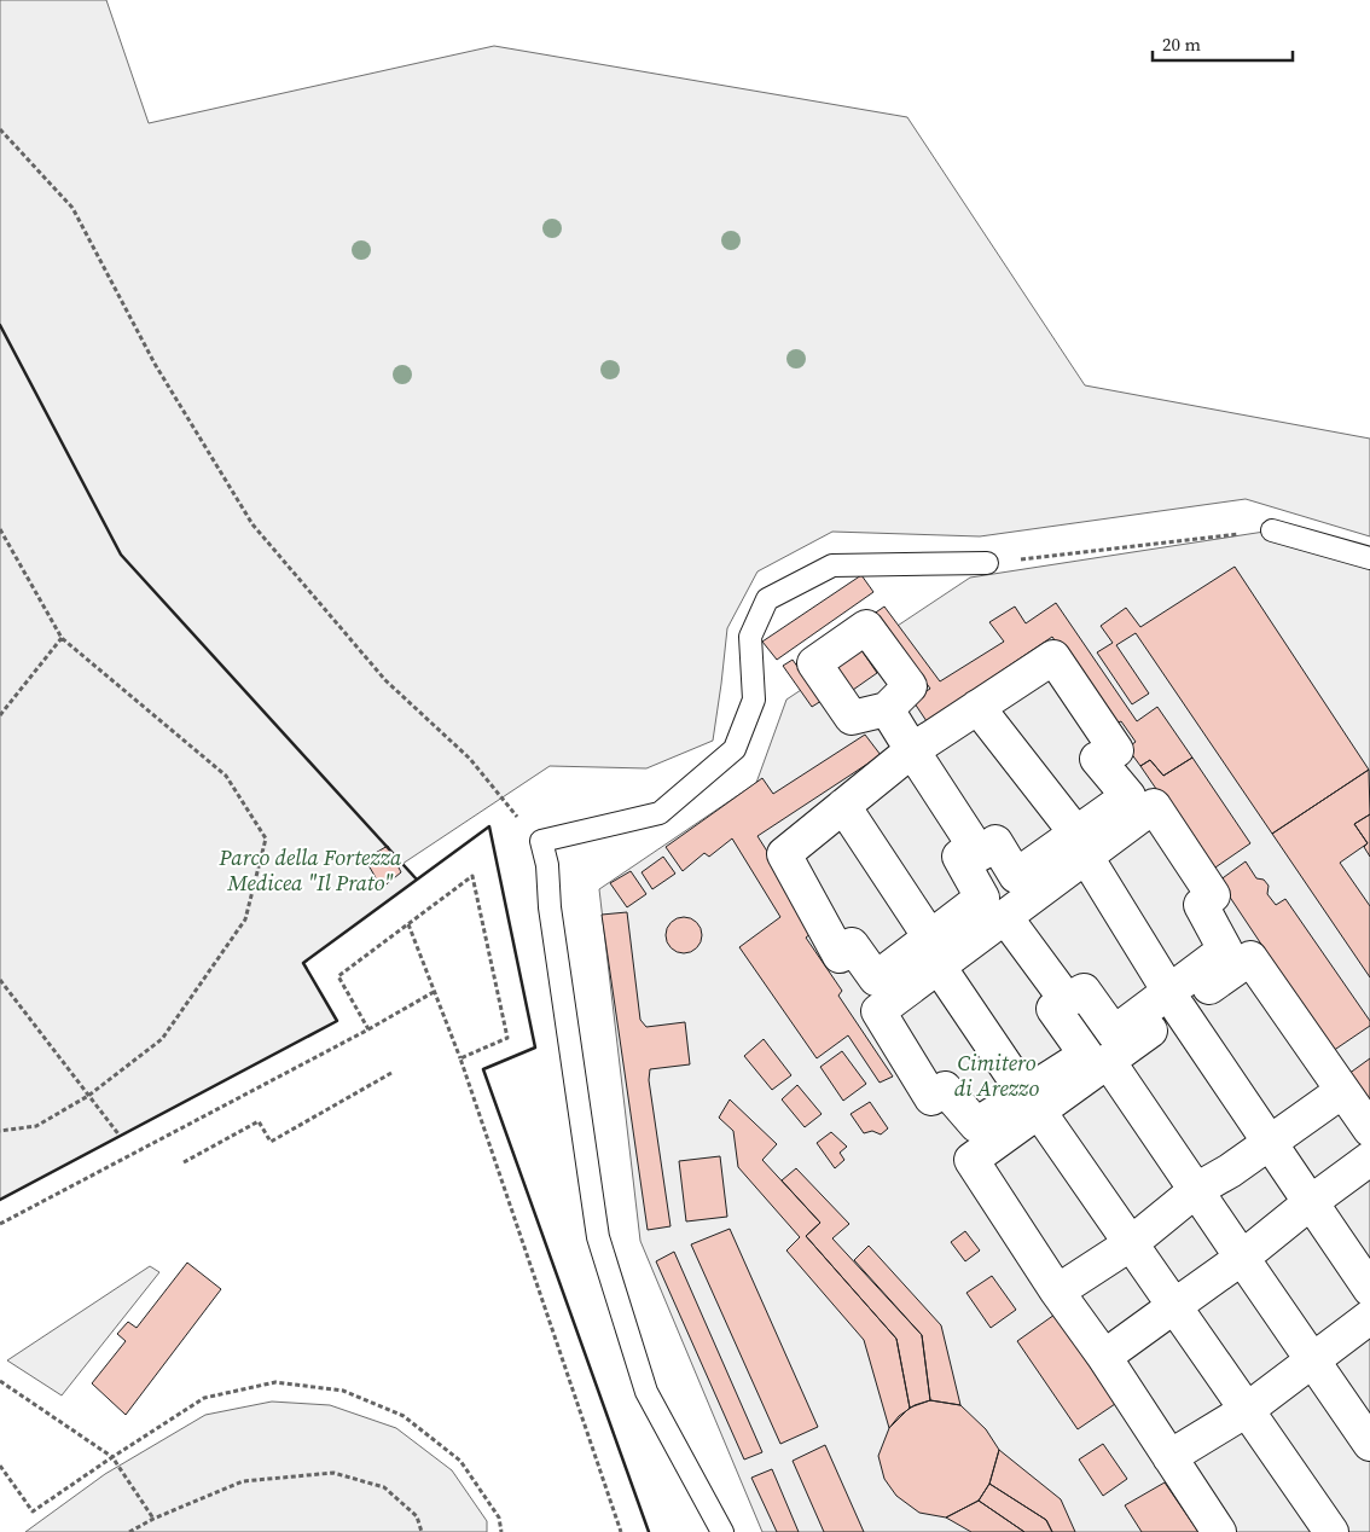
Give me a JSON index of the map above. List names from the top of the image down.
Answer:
{
  "parks": ["Parco della Fortezza Medicea \"Il Prato\"", "Cimitero di Arezzo"],
  "scale_bar": "20 m"
}
